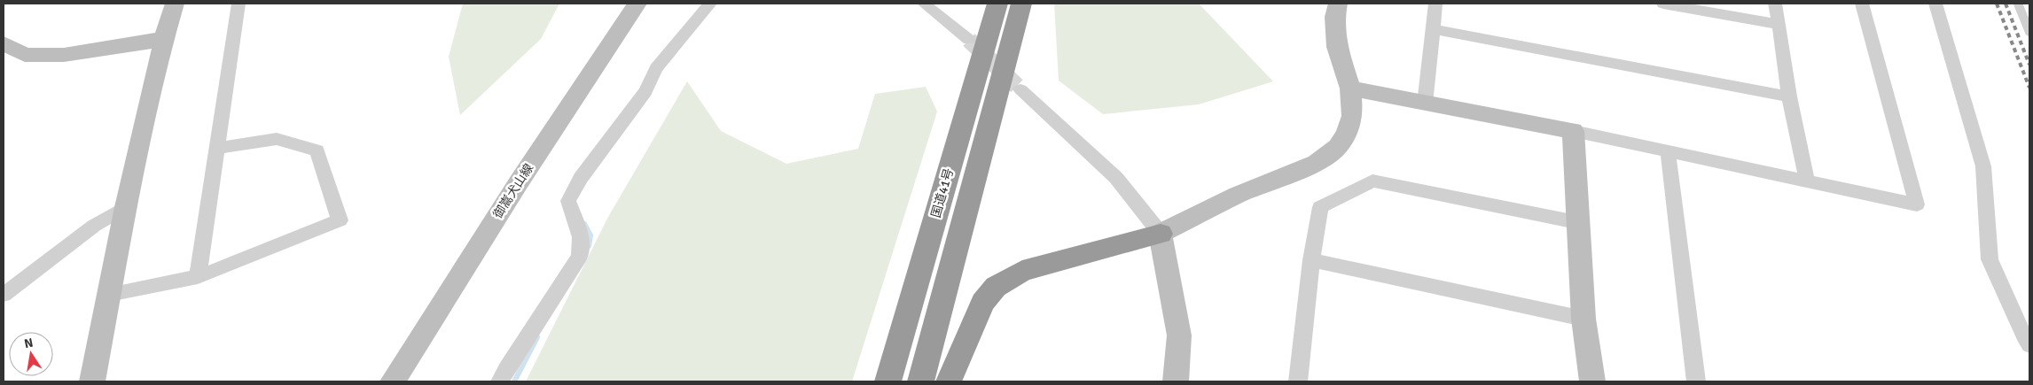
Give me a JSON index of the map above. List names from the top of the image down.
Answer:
{
  "streets": {
    "highway": ["国道41号"],
    "street": ["御嵩犬山線"]
  },
  "north": "top"
}
